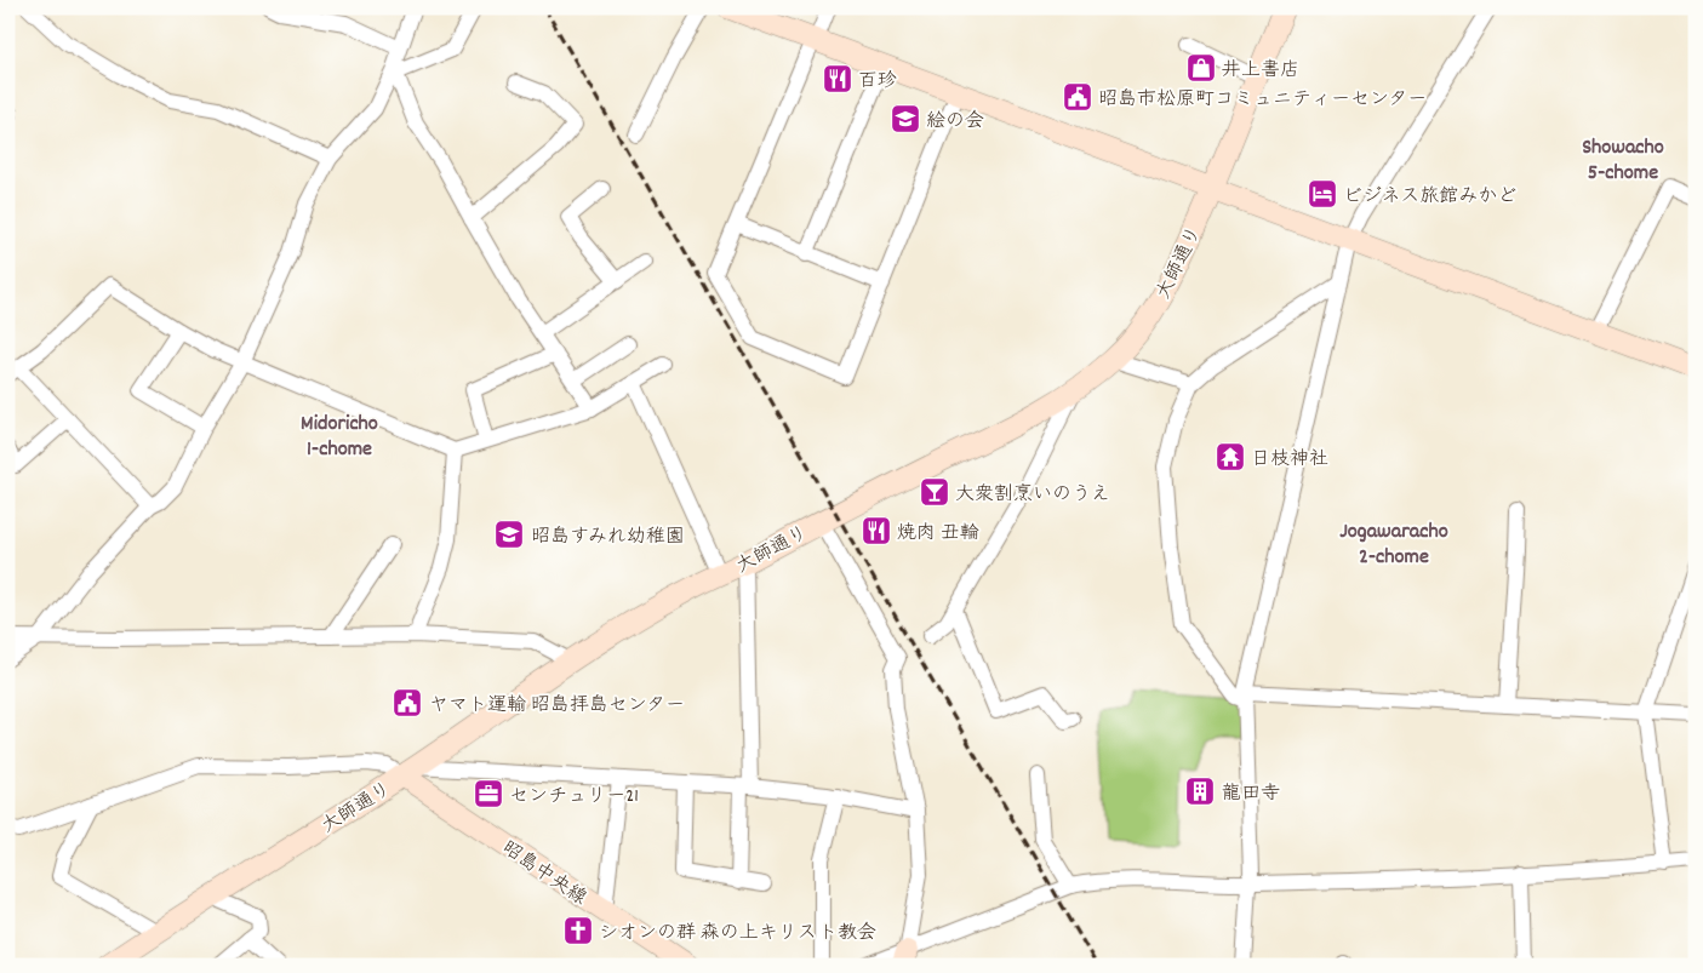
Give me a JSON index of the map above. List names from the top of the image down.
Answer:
{
  "streets": {
    "street": ["大師通り", "昭島中央線"]
  },
  "crossings": [
    ["大師通り", "昭島中央線"]
  ],
  "districts": ["Showacho 5-chome", "Midoricho 1-chome", "Jogawaracho 2-chome"],
  "places": {
    "shop": ["井上書店"],
    "restaurant": ["百珍", "焼肉 丑輪"],
    "public building": ["昭島市松原町コミュニティーセンター", "ヤマト運輸 昭島拝島センター"],
    "school or university": ["絵の会", "昭島すみれ幼稚園"],
    "hotel": ["ビジネス旅館みかど"],
    "temple": ["日枝神社"],
    "bar": ["大衆割烹いのうえ"],
    "building": ["龍田寺"],
    "office": ["センチュリー21"],
    "church": ["シオンの群 森の上キリスト教会"]
  }
}
